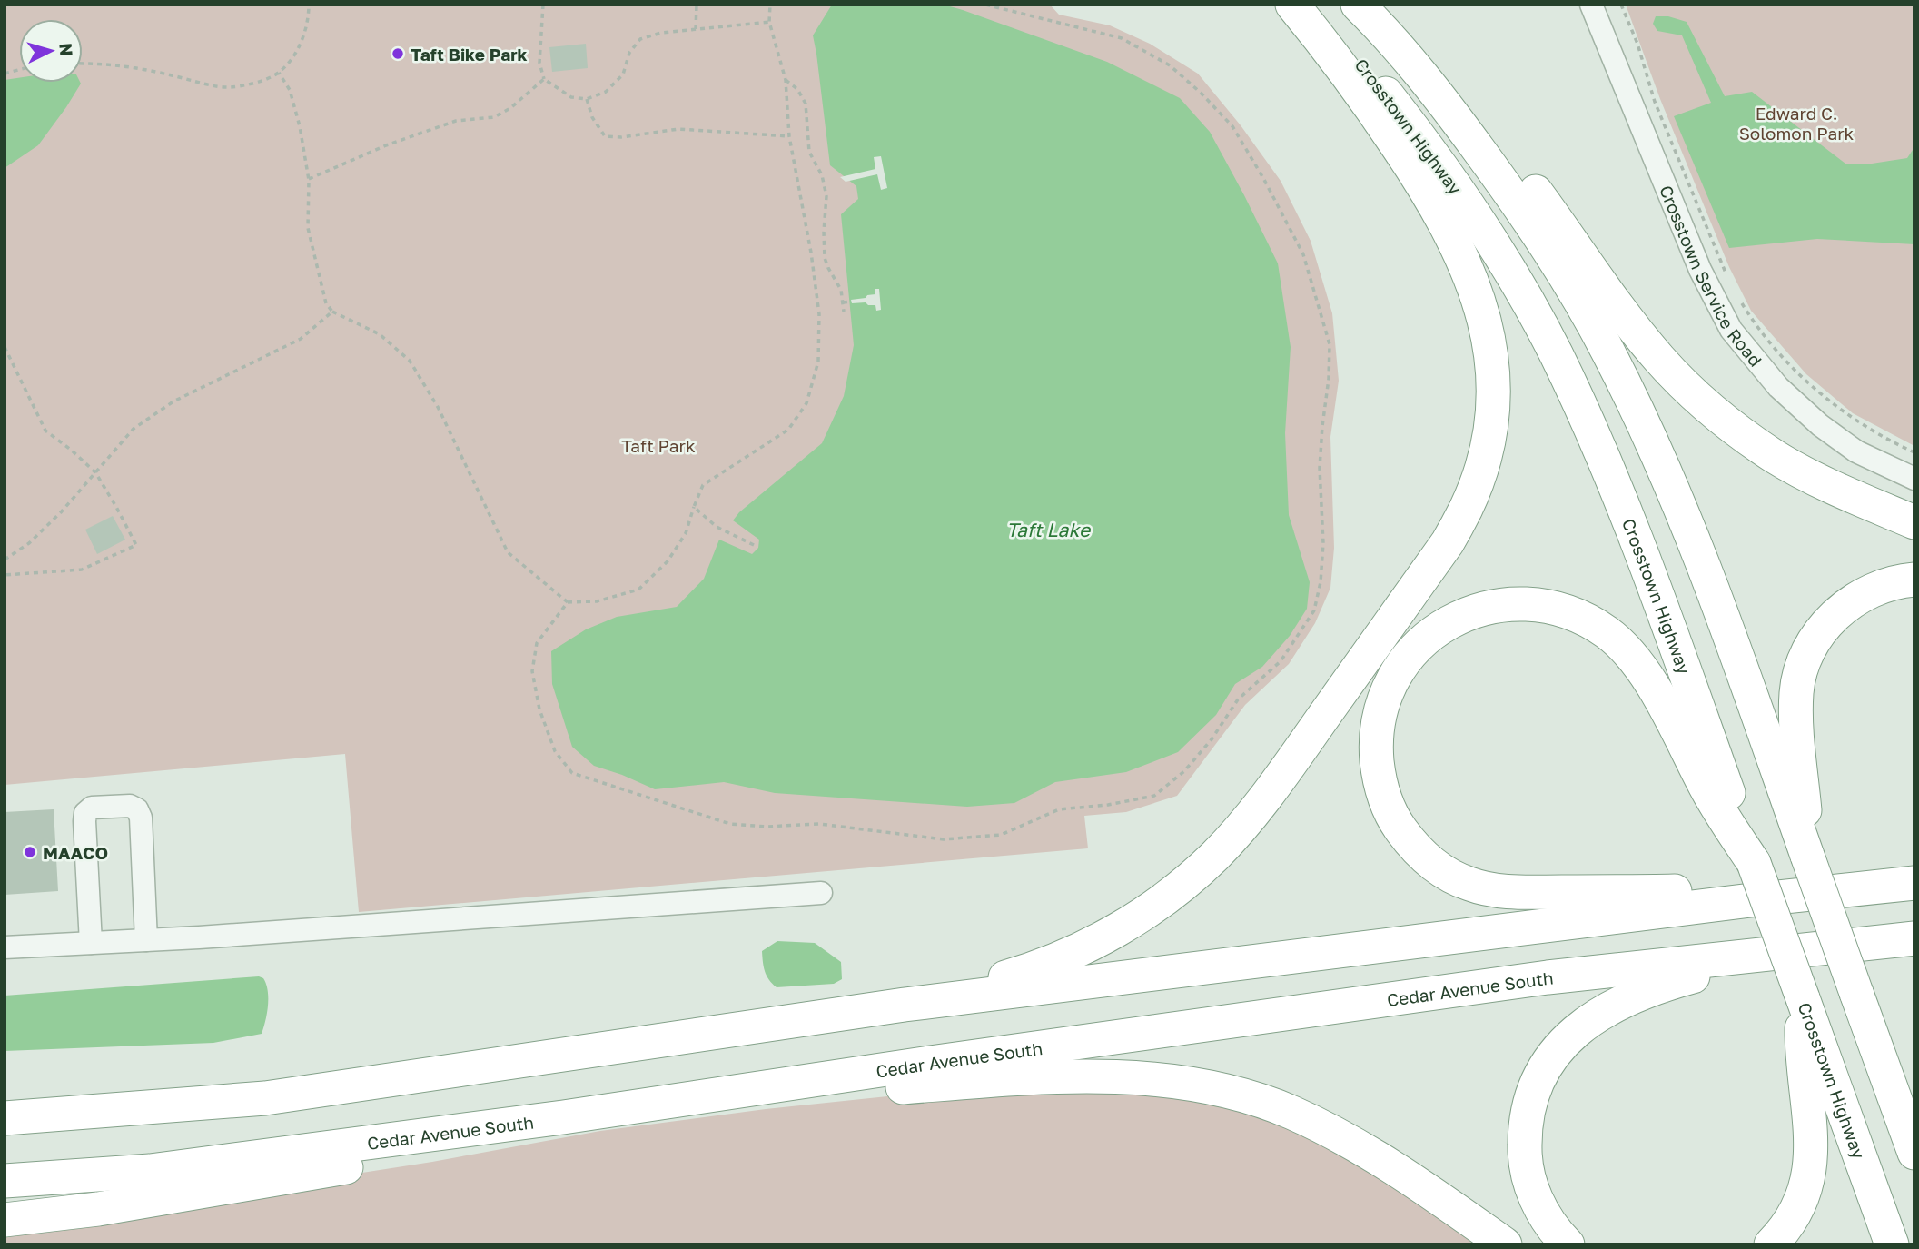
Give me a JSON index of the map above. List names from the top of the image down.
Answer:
{
  "streets": {
    "highway": ["Crosstown Highway", "Cedar Avenue South"],
    "street": ["Crosstown Service Road"]
  },
  "water": ["Taft Lake"],
  "parks": ["Edward C. Solomon Park", "Taft Park"],
  "places": ["Taft Bike Park", "MAACO"],
  "north": "right"
}
